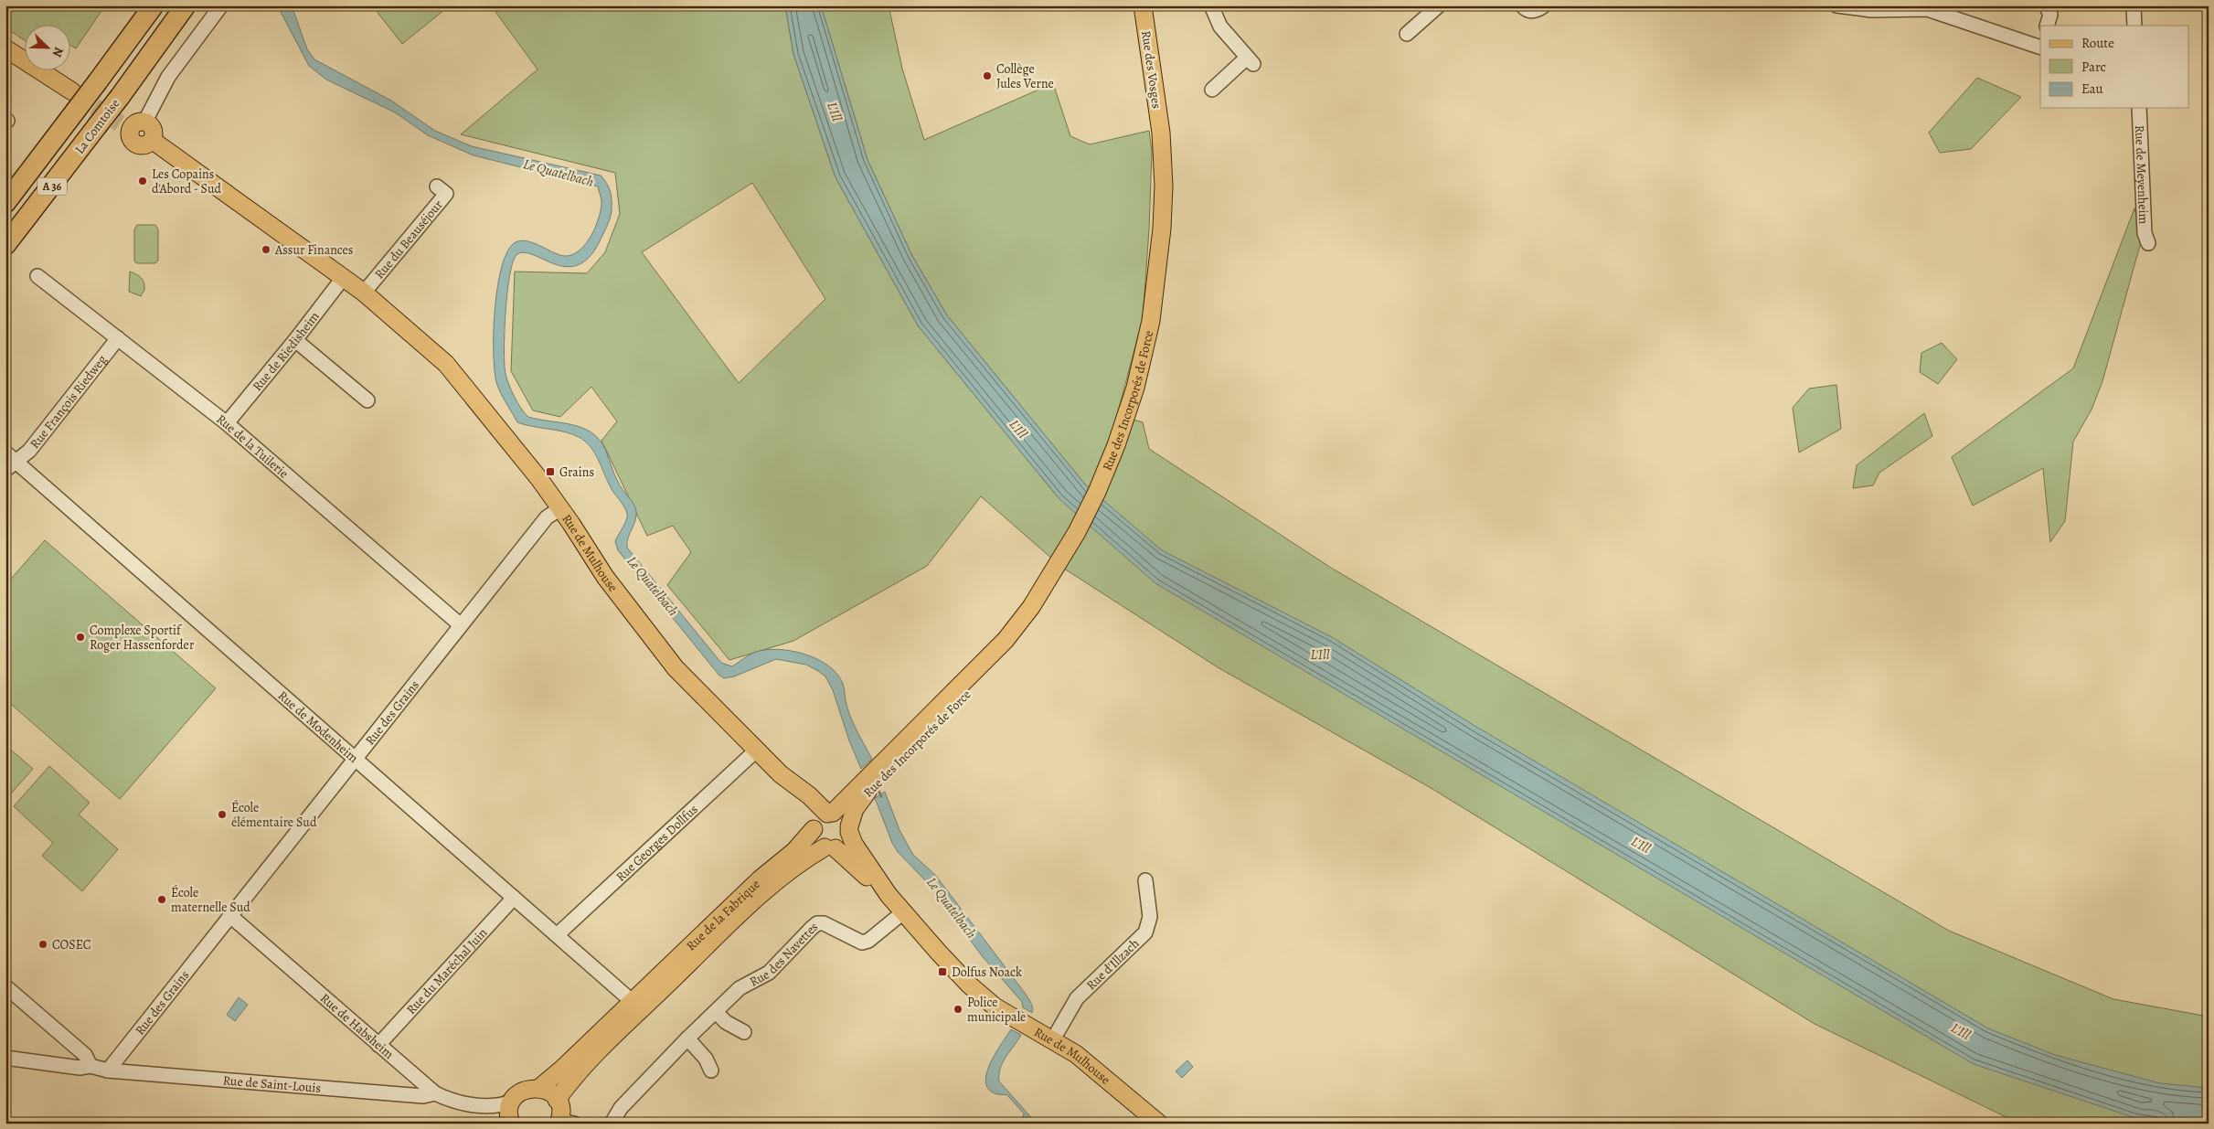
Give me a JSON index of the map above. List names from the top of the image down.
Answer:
{
  "streets": {
    "highway": ["La Comtoise", "A 36"],
    "main road": [
      "Rue des Vosges",
      "Rue des Incorporés de Force",
      "Rue de Mulhouse",
      "Rue de la Fabrique"
    ],
    "street": [
      "Rue de Meyenheim",
      "Rue du Beauséjour",
      "Rue de Riedisheim",
      "Rue François Riedweg",
      "Rue de la Tuilerie",
      "Rue des Grains",
      "Rue de Modenheim",
      "Rue Georges Dollfus",
      "Rue des Navettes",
      "Rue d'Illzach",
      "Rue du Maréchal Juin",
      "Rue de Habsheim",
      "Rue de Saint-Louis"
    ]
  },
  "crossings": [
    ["Rue des Vosges", "Rue des Incorporés de Force"],
    ["Rue du Beauséjour", "Rue de Mulhouse"],
    ["Rue de Riedisheim", "Rue de la Tuilerie"],
    ["Rue de Riedisheim", "Rue de Mulhouse"],
    ["Rue des Incorporés de Force", "Rue de Mulhouse"],
    ["Rue des Incorporés de Force", "Rue de la Fabrique"],
    ["Rue François Riedweg", "Rue de la Tuilerie"],
    ["Rue François Riedweg", "Rue de Modenheim"],
    ["Rue de la Tuilerie", "Rue des Grains"],
    ["Rue de Mulhouse", "Rue des Grains"],
    ["Rue de Mulhouse", "Rue Georges Dollfus"],
    ["Rue de Mulhouse", "Rue de la Fabrique"],
    ["Rue de Mulhouse", "Rue des Navettes"],
    ["Rue de Mulhouse", "Rue d'Illzach"],
    ["Rue des Grains", "Rue de Modenheim"],
    ["Rue des Grains", "Rue de Habsheim"],
    ["Rue des Grains", "Rue de Saint-Louis"],
    ["Rue de Modenheim", "Rue Georges Dollfus"],
    ["Rue de Modenheim", "Rue de la Fabrique"],
    ["Rue de Modenheim", "Rue du Maréchal Juin"],
    ["Rue du Maréchal Juin", "Rue de Habsheim"],
    ["Rue de Habsheim", "Rue de Saint-Louis"]
  ],
  "water": ["L'Ill", "Le Quatelbach"],
  "places": {
    "other": [
      "Collège Jules Verne",
      "Les Copains d'Abord - Sud",
      "Assur Finances",
      "Complexe Sportif Roger Hassenforder",
      "École élémentaire Sud",
      "École maternelle Sud",
      "COSEC",
      "Police municipale"
    ],
    "transit": ["Grains", "Dolfus Noack"]
  },
  "legend": ["Route", "Parc", "Eau"],
  "north": "bottom right"
}
